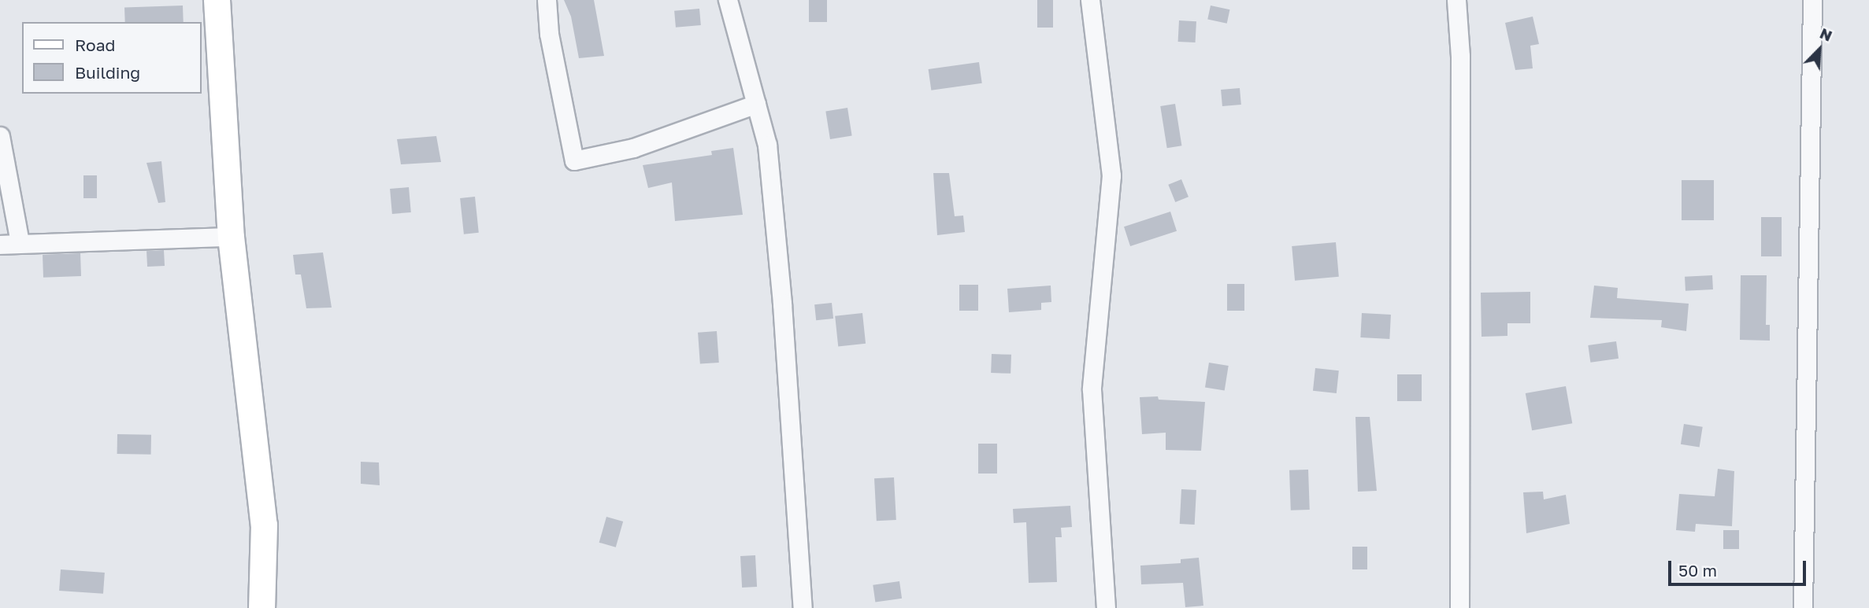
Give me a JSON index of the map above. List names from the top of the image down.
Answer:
{
  "legend": ["Road", "Building"],
  "scale_bar": "50 m",
  "north": "top right"
}
